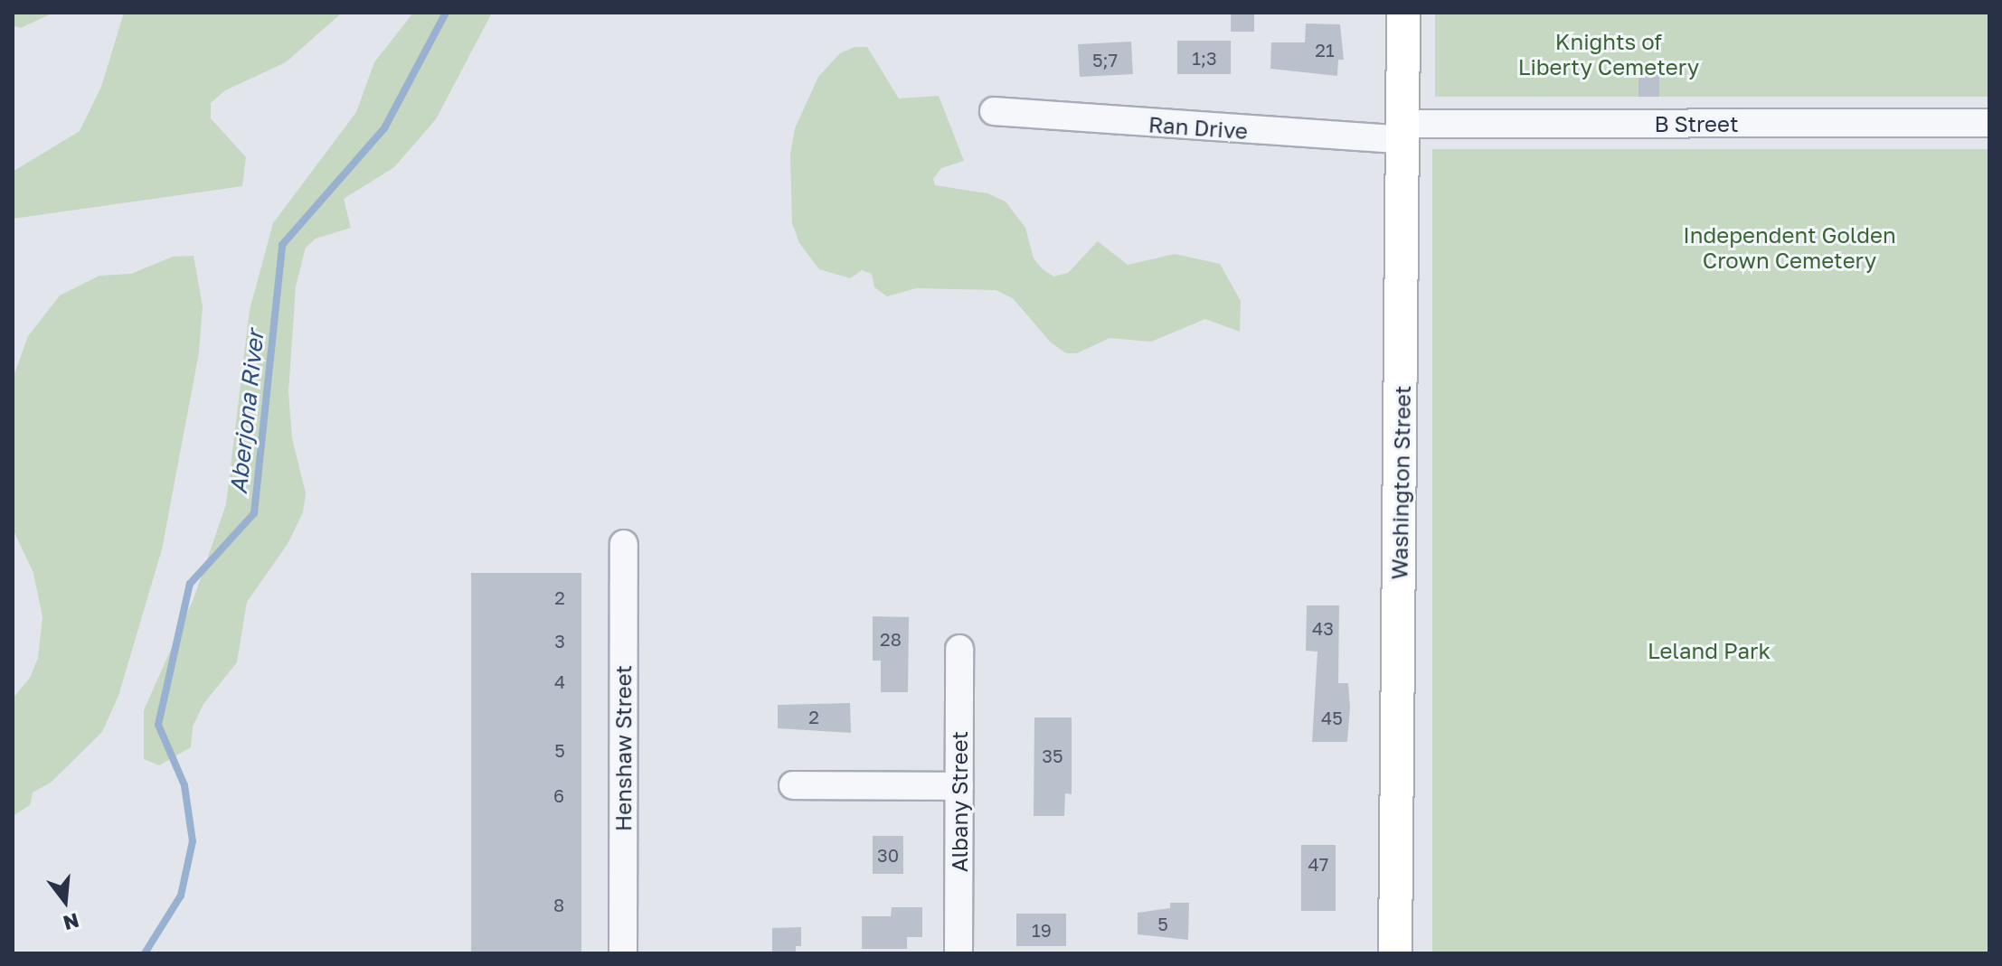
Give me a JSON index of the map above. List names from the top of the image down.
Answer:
{
  "streets": {
    "main road": ["Washington Street"],
    "street": [
      "B Street",
      "Ran Drive",
      "Henshaw Street",
      "Albany Street"
    ]
  },
  "crossings": [
    ["B Street", "Ran Drive"],
    ["B Street", "Washington Street"],
    ["Ran Drive", "Washington Street"]
  ],
  "water": ["Aberjona River"],
  "parks": ["Knights of Liberty Cemetery", "Independent Golden Crown Cemetery", "Leland Park"],
  "house_numbers": [
    "21",
    "1;3",
    "5;7",
    "2",
    "43",
    "28",
    "3",
    "4",
    "2",
    "45",
    "5",
    "35",
    "6",
    "30",
    "47",
    "8",
    "5",
    "19"
  ],
  "north": "bottom"
}
